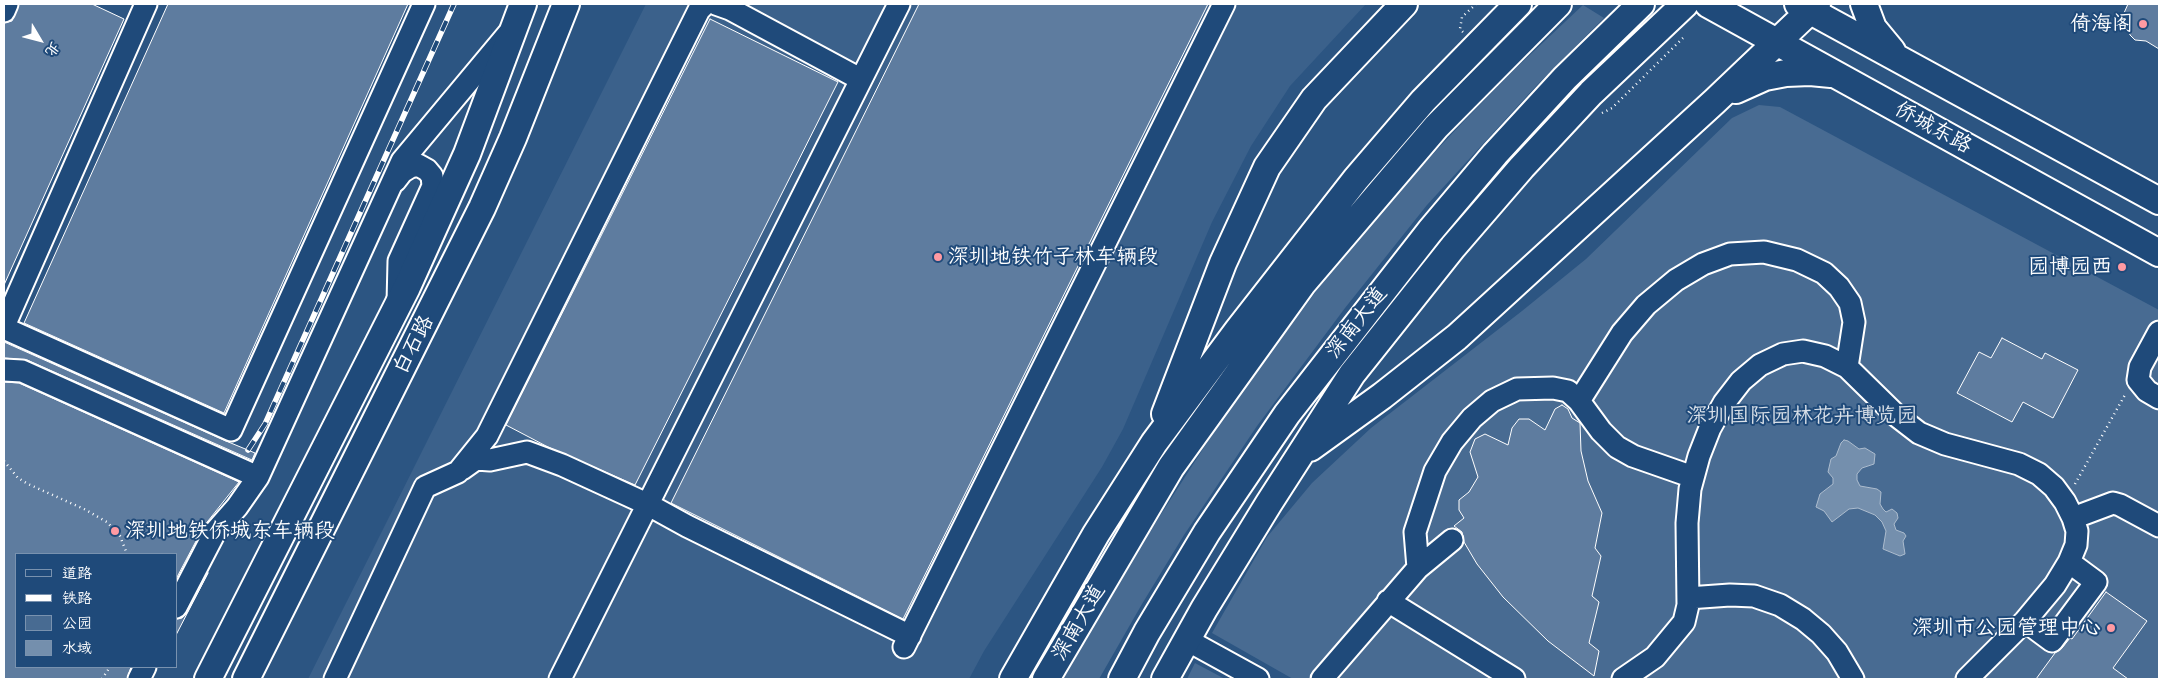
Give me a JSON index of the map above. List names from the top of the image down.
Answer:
{
  "streets": {
    "main road": ["侨城东路", "深南大道", "白石路"]
  },
  "parks": ["深圳国际园林花卉博览园"],
  "places": [
    "倚海阁",
    "深圳地铁竹子林车辆段",
    "园博园西",
    "深圳地铁侨城东车辆段",
    "深圳市公园管理中心"
  ],
  "legend": [
    "道路",
    "铁路",
    "公园",
    "水域"
  ],
  "north": "bottom right"
}
